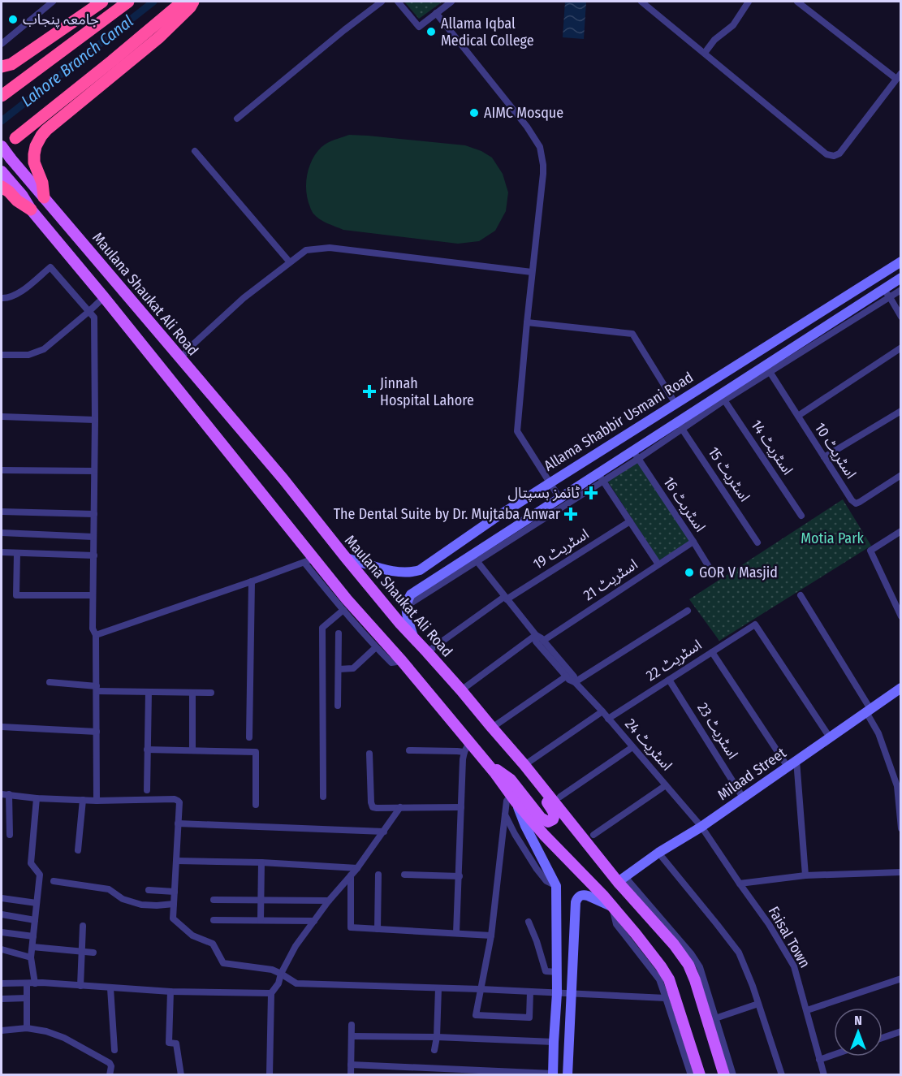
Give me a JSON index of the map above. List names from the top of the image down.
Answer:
{
  "streets": {
    "main road": ["Maulana Shaukat Ali Road", "Allama Shabbir Usmani Road", "Milaad Street"],
    "street": [
      "اسٹریٹ 14",
      "اسٹریٹ 10",
      "اسٹریٹ 15",
      "اسٹریٹ 16",
      "اسٹریٹ 19",
      "اسٹریٹ 21",
      "اسٹریٹ 22",
      "اسٹریٹ 23",
      "اسٹریٹ 24",
      "Faisal Town"
    ]
  },
  "crossings": [
    ["Maulana Shaukat Ali Road", "Allama Shabbir Usmani Road"],
    ["Maulana Shaukat Ali Road", "اسٹریٹ 19"],
    ["Maulana Shaukat Ali Road", "Milaad Street"],
    ["اسٹریٹ 16", "اسٹریٹ 21"],
    ["اسٹریٹ 19", "اسٹریٹ 24"],
    ["اسٹریٹ 21", "اسٹریٹ 24"],
    ["اسٹریٹ 22", "اسٹریٹ 23"],
    ["اسٹریٹ 22", "اسٹریٹ 24"],
    ["اسٹریٹ 22", "Milaad Street"],
    ["اسٹریٹ 23", "Milaad Street"],
    ["اسٹریٹ 24", "Milaad Street"],
    ["اسٹریٹ 24", "Faisal Town"],
    ["Milaad Street", "Faisal Town"]
  ],
  "water": ["Lahore Branch Canal"],
  "parks": ["Motia Park"],
  "places": {
    "other": [
      "جامعہ پنجاب",
      "Allama Iqbal Medical College",
      "AIMC Mosque",
      "GOR V Masjid"
    ],
    "health": ["Jinnah Hospital Lahore", "ٹائمز ہسپتال", "The Dental Suite by Dr. Mujtaba Anwar"]
  },
  "north": "top"
}
